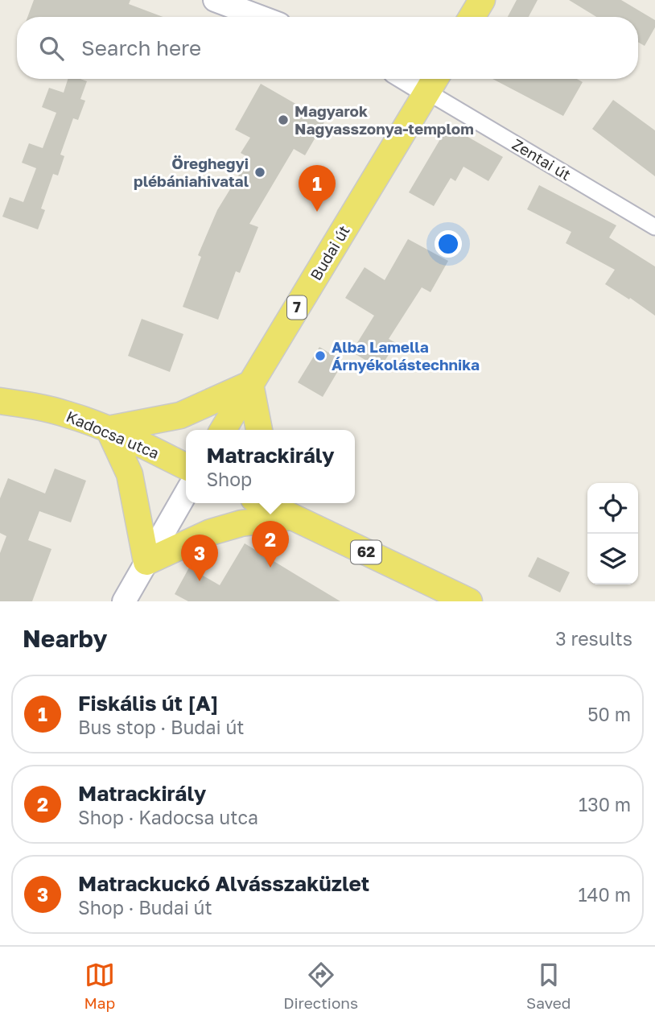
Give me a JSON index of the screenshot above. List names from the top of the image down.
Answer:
{
  "streets": {
    "main road": [
      "Budai út",
      "7",
      "Kadocsa utca",
      "62"
    ],
    "street": ["Zentai út"]
  },
  "crossings": [
    ["Zentai út", "Budai út"]
  ],
  "places": ["Magyarok Nagyasszonya-templom", "Öreghegyi plébániahivatal", "Alba Lamella Árnyékolástechnika"],
  "page": {
    "search": "Search here",
    "pins": ["1", "2", "3"],
    "popup": ["Matrackirály", "Shop"],
    "heading": ["Nearby", "3 results"],
    "list": [
      {
        "mark": "1",
        "name": "Fiskális út [A]",
        "note": "Bus stop · Budai út",
        "value": "50 m"
      },
      {
        "mark": "2",
        "name": "Matrackirály",
        "note": "Shop · Kadocsa utca",
        "value": "130 m"
      },
      {
        "mark": "3",
        "name": "Matrackuckó Alvásszaküzlet",
        "note": "Shop · Budai út",
        "value": "140 m"
      }
    ],
    "nav": ["Map", "Directions", "Saved"]
  }
}
